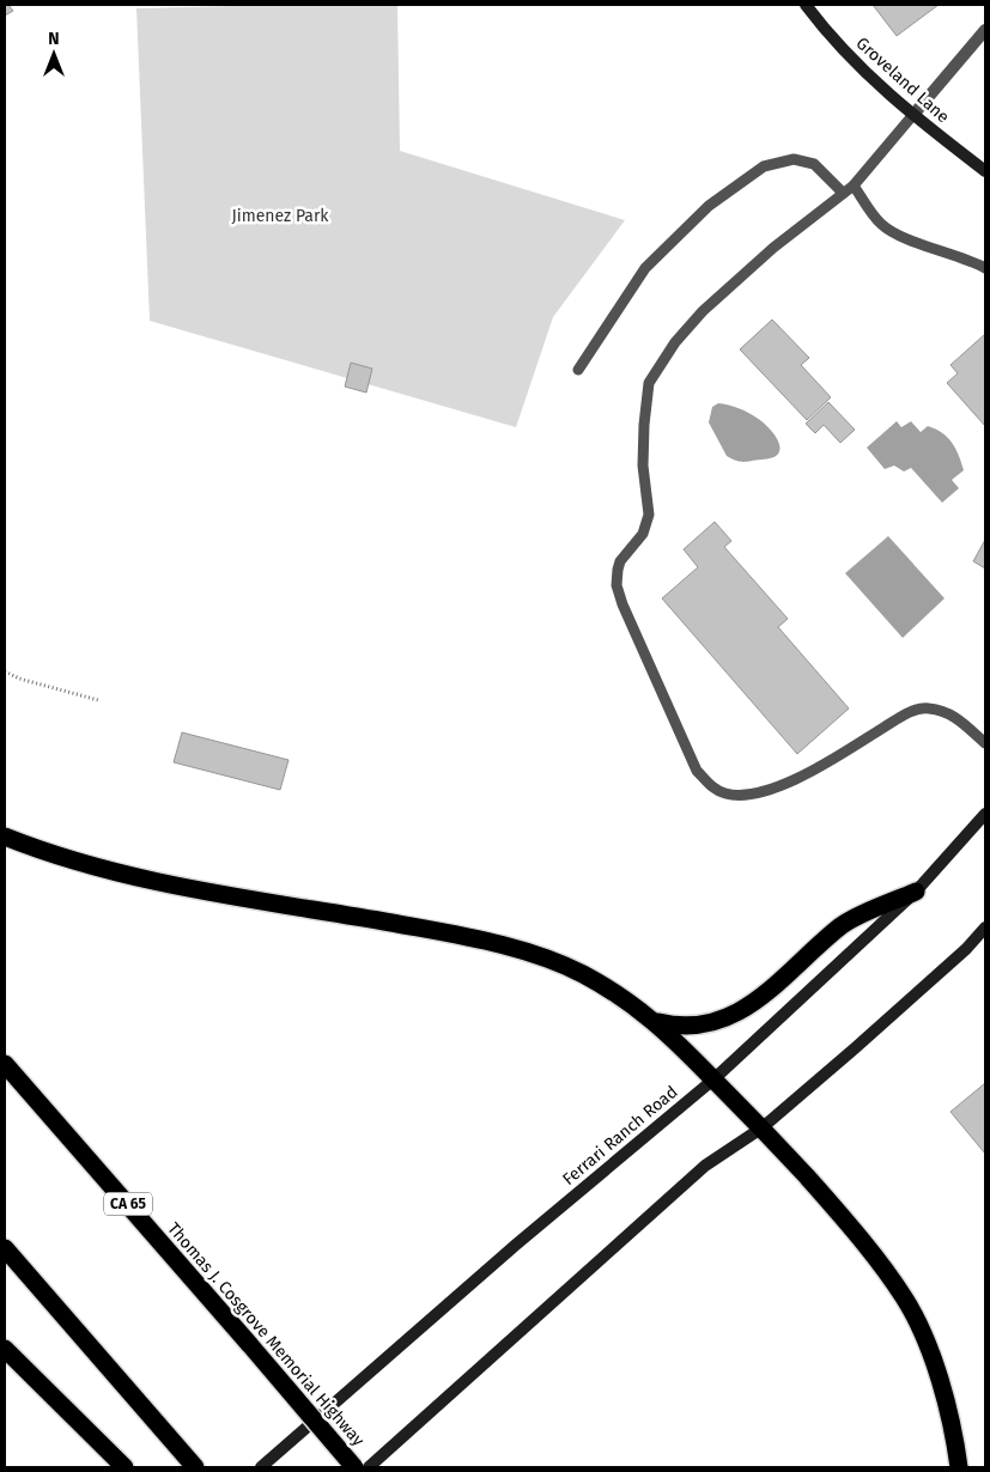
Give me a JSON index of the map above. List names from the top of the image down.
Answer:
{
  "streets": {
    "highway": ["CA 65", "Thomas J. Cosgrove Memorial Highway"],
    "main road": ["Groveland Lane", "Ferrari Ranch Road"]
  },
  "parks": ["Jimenez Park"],
  "north": "top"
}
